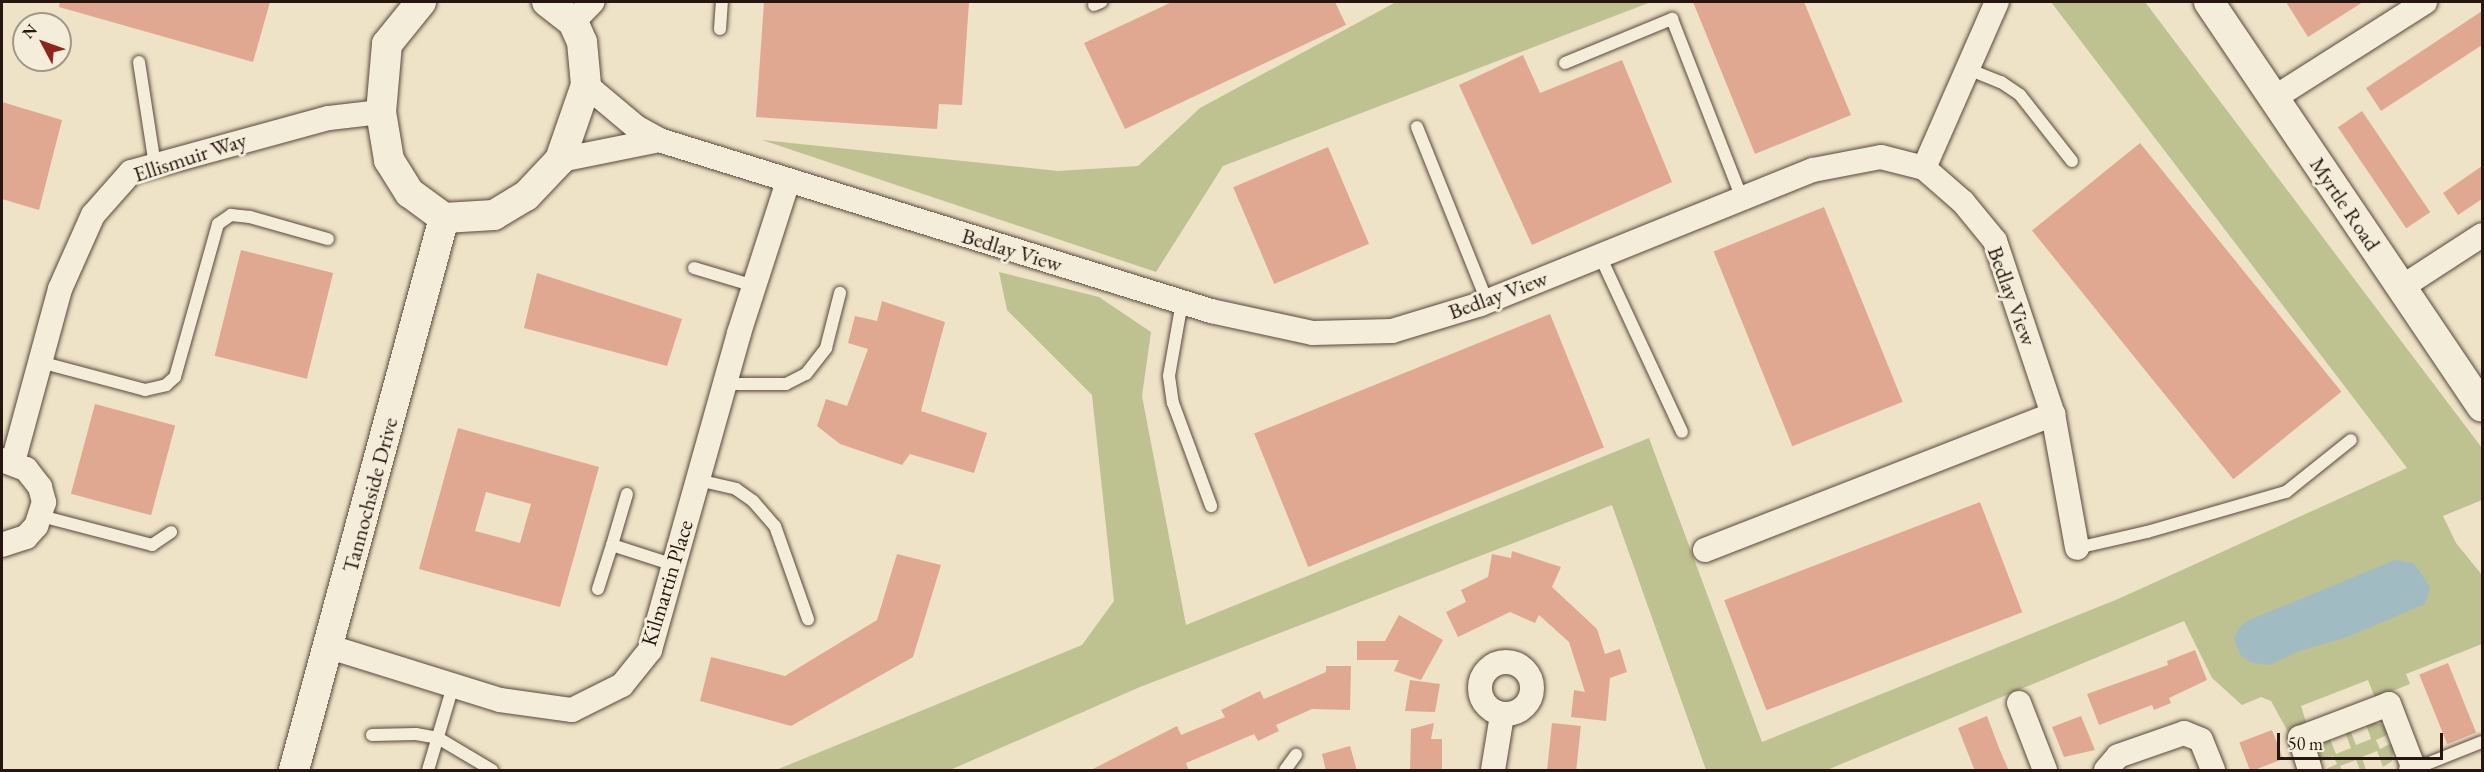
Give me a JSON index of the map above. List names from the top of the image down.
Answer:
{
  "streets": {
    "street": [
      "Ellismuir Way",
      "Myrtle Road",
      "Bedlay View",
      "Tannochside Drive",
      "Kilmartin Place"
    ]
  },
  "crossings": [
    ["Bedlay View", "Kilmartin Place"],
    ["Tannochside Drive", "Kilmartin Place"]
  ],
  "scale_bar": "50 m",
  "north": "top left"
}
